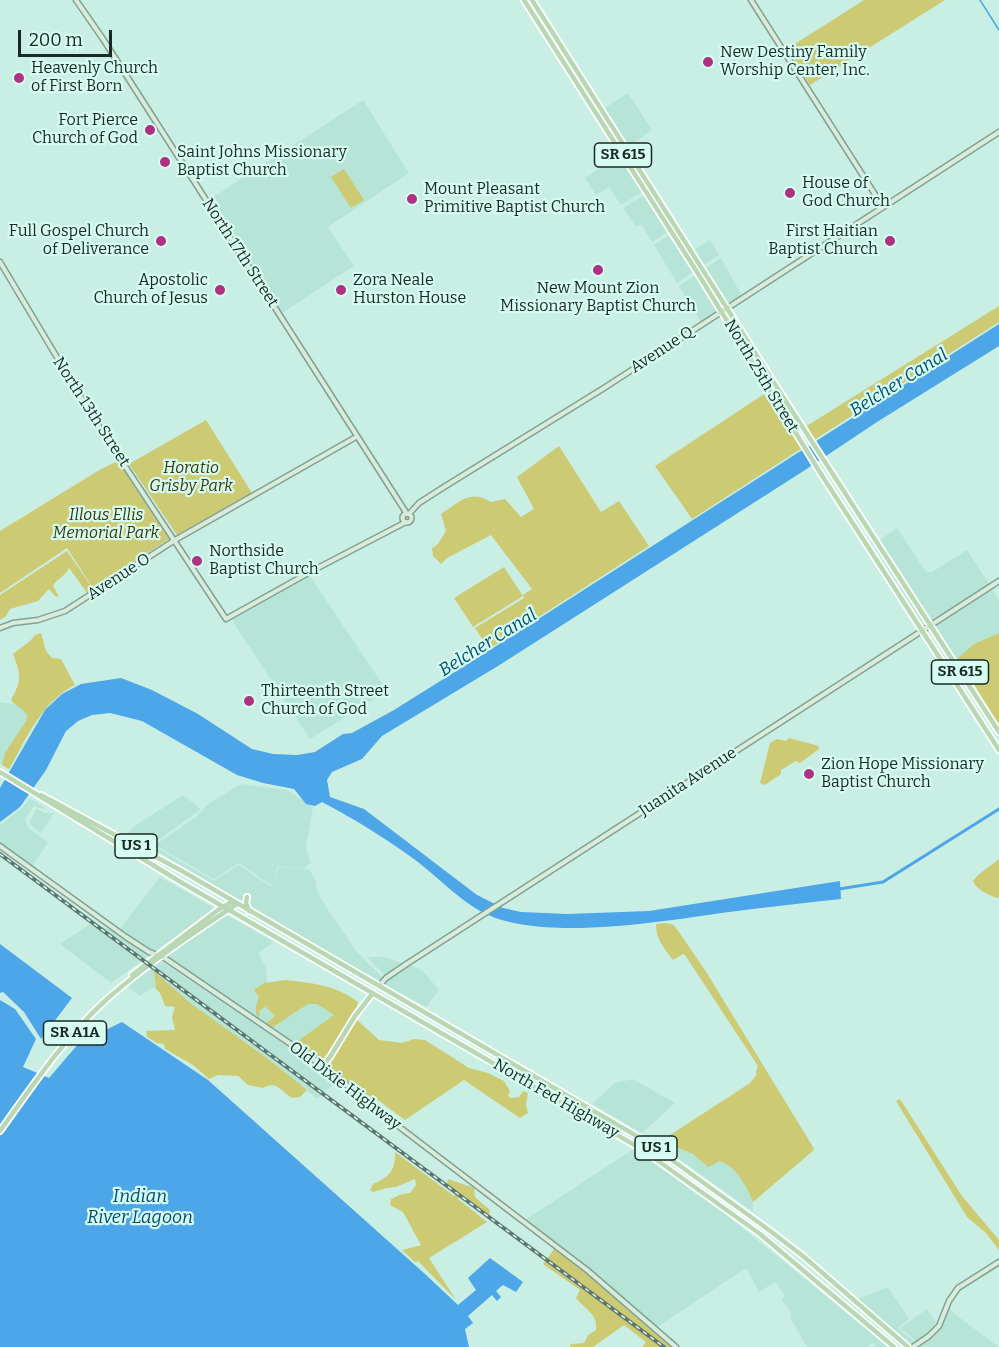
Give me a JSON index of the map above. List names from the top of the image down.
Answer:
{
  "streets": {
    "main road": [
      "SR 615",
      "North 25th Street",
      "US 1",
      "SR A1A",
      "North Fed Highway"
    ],
    "street": [
      "North 17th Street",
      "Avenue Q",
      "North 13th Street",
      "Avenue O",
      "Juanita Avenue",
      "Old Dixie Highway"
    ]
  },
  "crossings": [
    ["North 17th Street", "Avenue Q"],
    ["North 17th Street", "North 13th Street"],
    ["North 17th Street", "Avenue O"],
    ["Avenue Q", "North 25th Street"],
    ["Avenue Q", "North 13th Street"],
    ["North 25th Street", "Juanita Avenue"],
    ["North 13th Street", "Avenue O"],
    ["Juanita Avenue", "North Fed Highway"],
    ["US 1", "SR A1A"],
    ["US 1", "North Fed Highway"],
    ["SR A1A", "North Fed Highway"]
  ],
  "water": ["Belcher Canal", "Indian River Lagoon"],
  "parks": ["Horatio Grisby Park", "Illous Ellis Memorial Park"],
  "places": [
    "New Destiny Family Worship Center, Inc.",
    "Heavenly Church of First Born",
    "Fort Pierce Church of God",
    "Saint Johns Missionary Baptist Church",
    "House of God Church",
    "Mount Pleasant Primitive Baptist Church",
    "Full Gospel Church of Deliverance",
    "First Haitian Baptist Church",
    "New Mount Zion Missionary Baptist Church",
    "Apostolic Church of Jesus",
    "Zora Neale Hurston House",
    "Northside Baptist Church",
    "Thirteenth Street Church of God",
    "Zion Hope Missionary Baptist Church"
  ],
  "scale_bar": "200 m"
}
